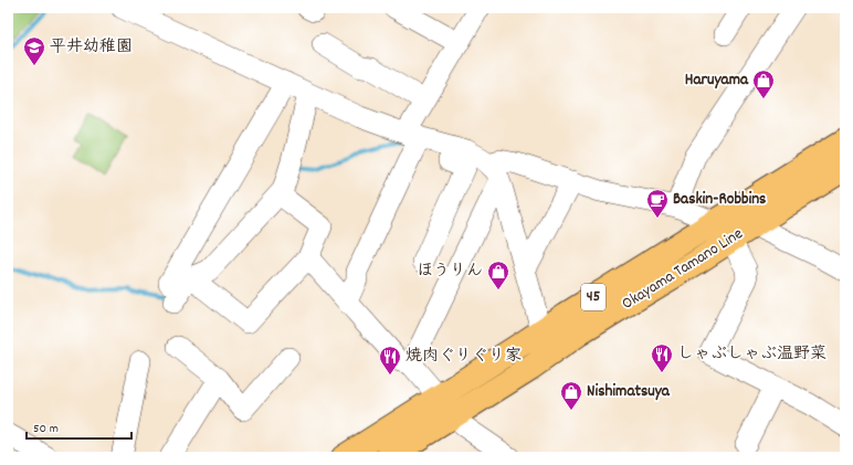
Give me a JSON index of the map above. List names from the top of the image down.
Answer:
{
  "streets": {
    "main road": ["Okayama Tamano Line", "45"]
  },
  "places": {
    "school or university": ["平井幼稚園"],
    "shop": ["Haruyama", "ほうりん", "Nishimatsuya"],
    "cafe": ["Baskin-Robbins"],
    "restaurant": ["しゃぶしゃぶ温野菜", "焼肉ぐりぐり家"]
  },
  "scale_bar": "50 m"
}
